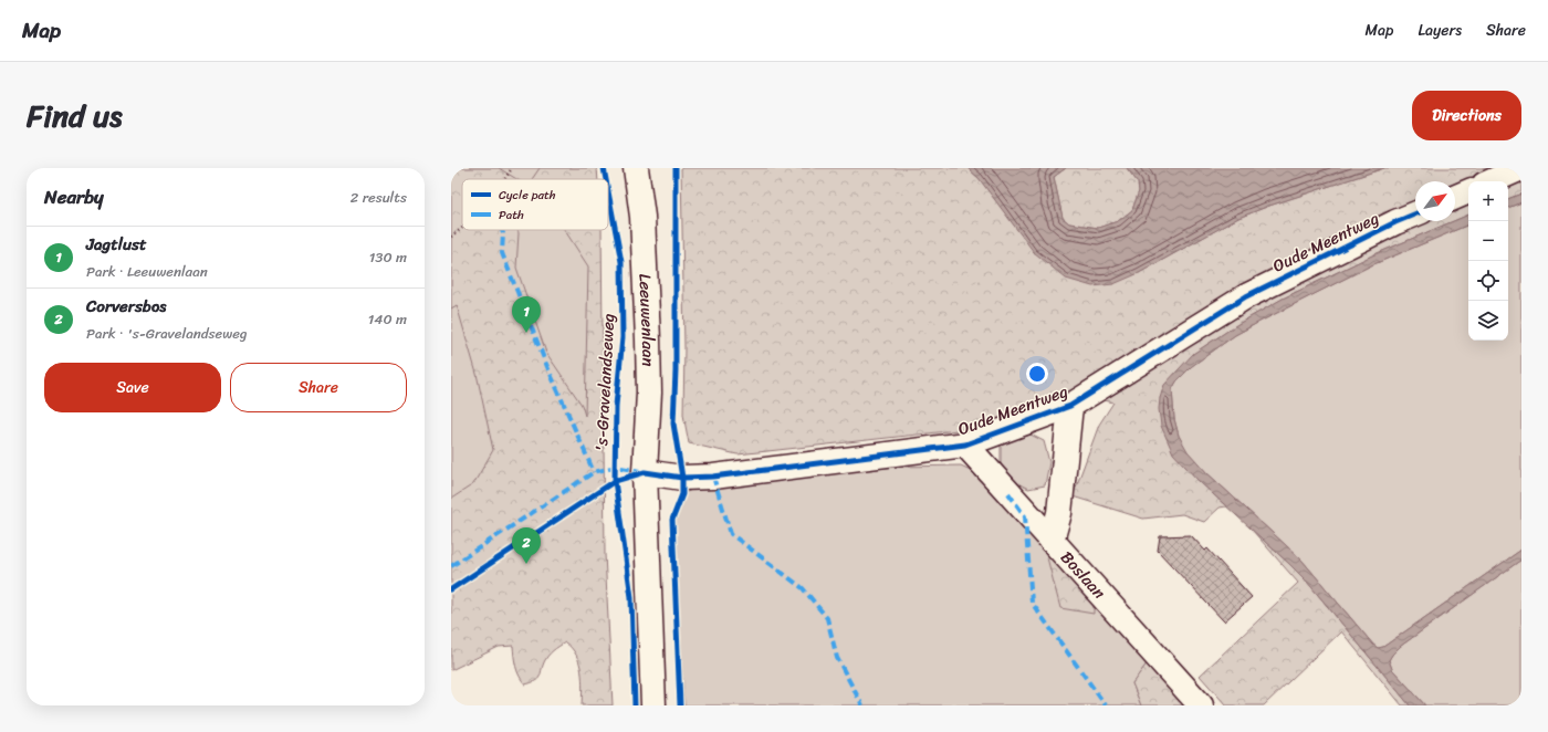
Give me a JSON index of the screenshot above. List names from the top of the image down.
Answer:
{
  "streets": {
    "street": ["Oude Meentweg", "Leeuwenlaan", "Boslaan"],
    "cycle path": ["'s-Gravelandseweg"]
  },
  "crossings": [
    ["Oude Meentweg", "Leeuwenlaan"],
    ["Oude Meentweg", "Boslaan"]
  ],
  "legend": ["Cycle path", "Path"],
  "north": "top right",
  "page": {
    "header": "Map",
    "nav": ["Map", "Layers", "Share"],
    "title": "Find us",
    "buttons": [
      "Directions",
      ["Save", "Share"]
    ],
    "heading": ["Nearby", "2 results"],
    "map_buttons": ["+", "−"],
    "list": [
      {
        "mark": "1",
        "name": "Jagtlust",
        "note": "Park · Leeuwenlaan",
        "value": "130 m"
      },
      {
        "mark": "2",
        "name": "Corversbos",
        "note": "Park · 's-Gravelandseweg",
        "value": "140 m"
      }
    ],
    "pins": ["1", "2"]
  }
}
